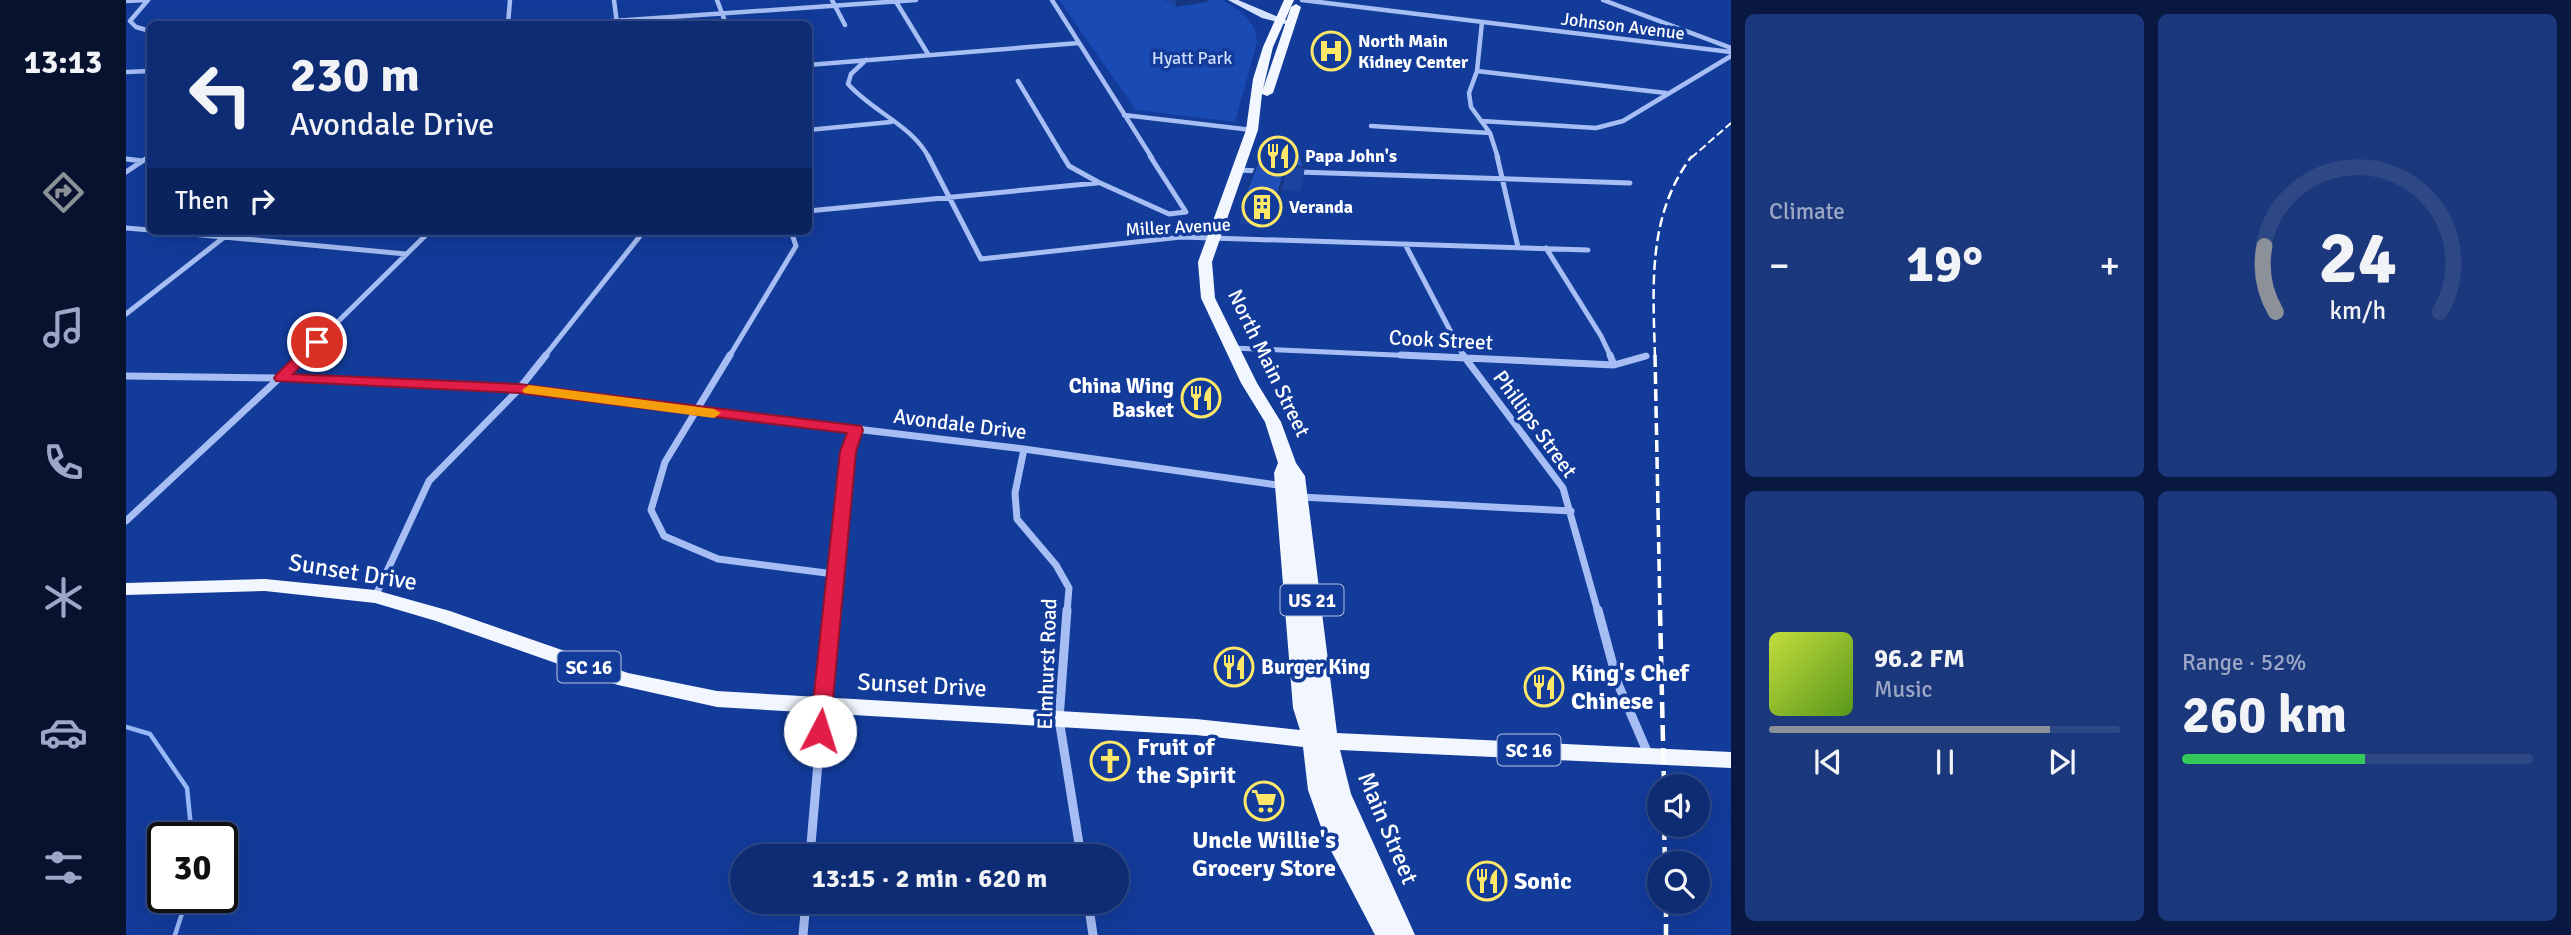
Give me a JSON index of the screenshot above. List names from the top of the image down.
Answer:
{
  "streets": {
    "main road": [
      "North Main Street",
      "Sunset Drive",
      "US 21",
      "SC 16",
      "Main Street"
    ],
    "street": [
      "Johnson Avenue",
      "Miller Avenue",
      "Cook Street",
      "Avondale Drive",
      "Phillips Street",
      "Elmhurst Road"
    ]
  },
  "crossings": [
    ["Johnson Avenue", "North Main Street"],
    ["Miller Avenue", "North Main Street"],
    ["Miller Avenue", "Phillips Street"],
    ["Cook Street", "North Main Street"],
    ["Cook Street", "Phillips Street"],
    ["North Main Street", "Avondale Drive"],
    ["North Main Street", "Sunset Drive"],
    ["North Main Street", "Main Street"],
    ["Avondale Drive", "Phillips Street"],
    ["Avondale Drive", "Elmhurst Road"],
    ["Phillips Street", "Sunset Drive"],
    ["Sunset Drive", "Elmhurst Road"],
    ["Sunset Drive", "Main Street"]
  ],
  "parks": ["Hyatt Park"],
  "places": {
    "hospital": ["North Main Kidney Center"],
    "restaurant": [
      "Papa John's",
      "China Wing Basket",
      "Burger King",
      "King's Chef Chinese",
      "Sonic"
    ],
    "building": ["Veranda"],
    "church": ["Fruit of the Spirit"],
    "supermarket": ["Uncle Willie's Grocery Store"]
  },
  "page": {
    "tabs": "13:13",
    "tile": [
      "Climate",
      ["Range · 52%", "260 km"]
    ],
    "turn": ["230 m", "Avondale Drive"],
    "then": "Then",
    "heat": ["−", "19°", "+"],
    "song": ["96.2 FM", "Music"],
    "limit": "30",
    "trip": "13:15 · 2 min · 620 m",
    "gauge": ["24", "km/h"]
  }
}
